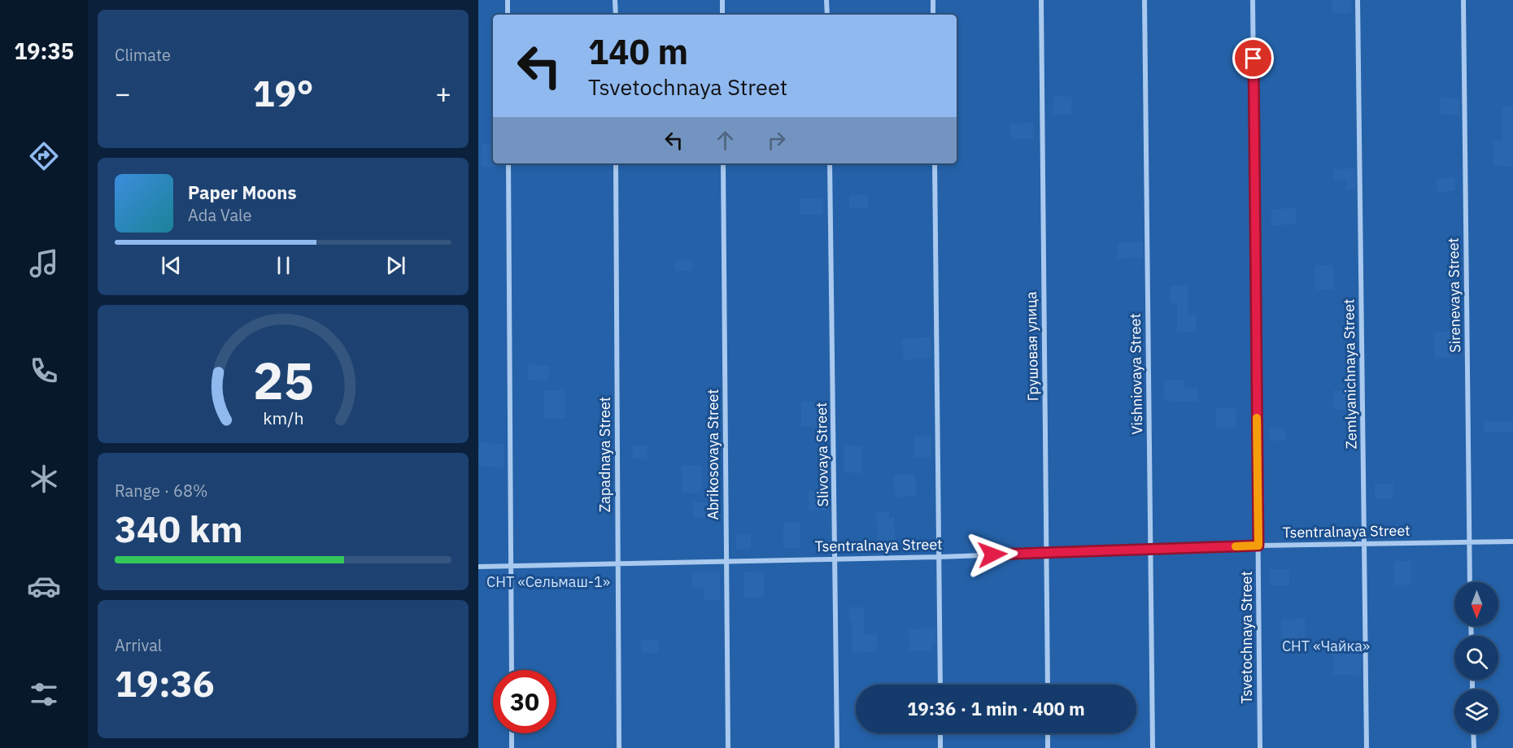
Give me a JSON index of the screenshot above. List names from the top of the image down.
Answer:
{
  "streets": {
    "street": [
      "Sirenevaya Street",
      "Грушовая улица",
      "Vishniovaya Street",
      "Zemlyanichnaya Street",
      "Zapadnaya Street",
      "Abrikosovaya Street",
      "Slivovaya Street",
      "Tsentralnaya Street",
      "Tsvetochnaya Street"
    ]
  },
  "crossings": [
    ["Sirenevaya Street", "Tsentralnaya Street"],
    ["Грушовая улица", "Tsentralnaya Street"],
    ["Vishniovaya Street", "Tsentralnaya Street"],
    ["Zemlyanichnaya Street", "Tsentralnaya Street"],
    ["Zapadnaya Street", "Tsentralnaya Street"],
    ["Abrikosovaya Street", "Tsentralnaya Street"],
    ["Slivovaya Street", "Tsentralnaya Street"],
    ["Tsentralnaya Street", "Tsvetochnaya Street"]
  ],
  "parks": ["СНТ «Сельмаш-1»", "СНТ «Чайка»"],
  "north": "bottom",
  "page": {
    "tabs": "19:35",
    "tile": [
      "Climate",
      ["Range · 68%", "340 km"],
      ["Arrival", "19:36"]
    ],
    "turn": ["140 m", "Tsvetochnaya Street"],
    "heat": ["−", "19°", "+"],
    "song": ["Paper Moons", "Ada Vale"],
    "limit": "30",
    "trip": "19:36 · 1 min · 400 m",
    "gauge": ["25", "km/h"]
  }
}
